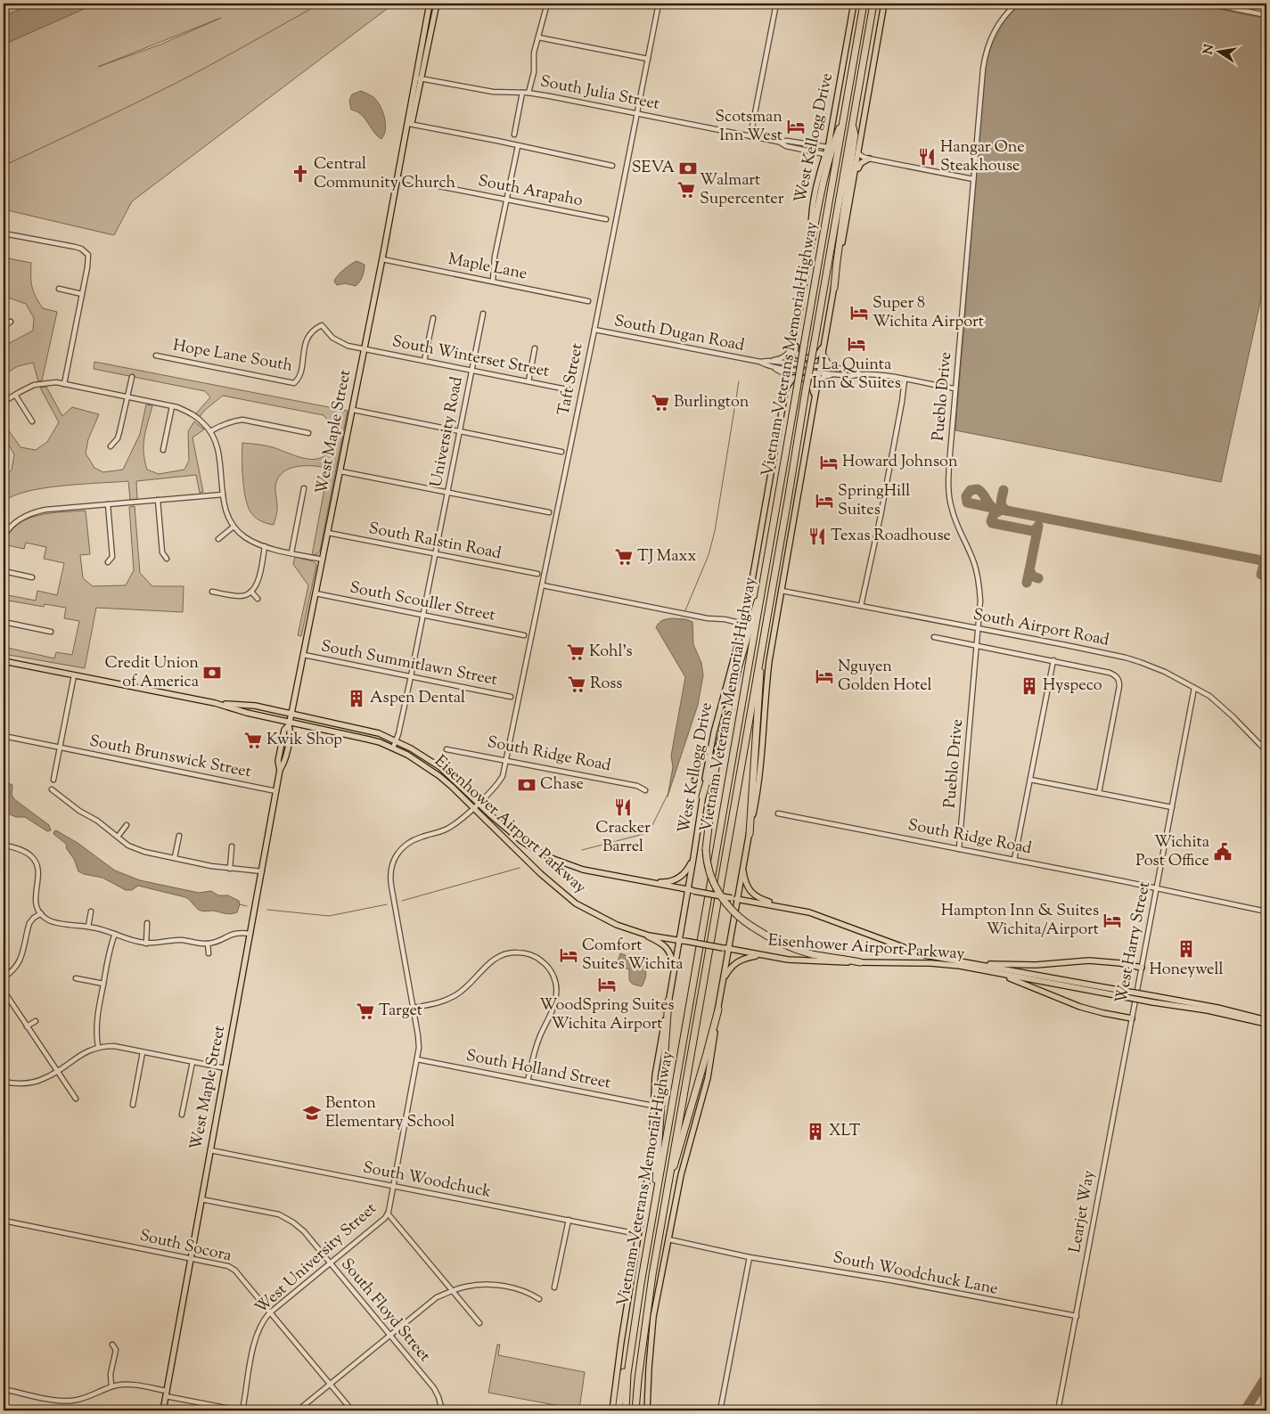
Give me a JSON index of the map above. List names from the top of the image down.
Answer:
{
  "streets": {
    "highway": ["Vietnam Veterans Memorial Highway"],
    "main road": ["West Kellogg Drive", "West Maple Street", "Eisenhower Airport Parkway"],
    "street": [
      "South Julia Street",
      "South Arapaho",
      "Maple Lane",
      "South Dugan Road",
      "Hope Lane South",
      "South Winterset Street",
      "Taft Street",
      "Pueblo Drive",
      "University Road",
      "South Ralstin Road",
      "South Scouller Street",
      "South Airport Road",
      "South Summitlawn Street",
      "South Ridge Road",
      "South Brunswick Street",
      "West Harry Street",
      "South Holland Street",
      "South Woodchuck",
      "Learjet Way",
      "South Socora",
      "West University Street",
      "South Woodchuck Lane",
      "South Floyd Street"
    ]
  },
  "crossings": [
    ["South Julia Street", "West Kellogg Drive"],
    ["South Julia Street", "Taft Street"],
    ["South Julia Street", "West Maple Street"],
    ["West Kellogg Drive", "South Dugan Road"],
    ["West Kellogg Drive", "Eisenhower Airport Parkway"],
    ["West Kellogg Drive", "South Holland Street"],
    ["West Kellogg Drive", "South Woodchuck"],
    ["South Arapaho", "West Maple Street"],
    ["Maple Lane", "West Maple Street"],
    ["South Dugan Road", "Taft Street"],
    ["South Dugan Road", "Pueblo Drive"],
    ["Hope Lane South", "South Winterset Street"],
    ["Hope Lane South", "West Maple Street"],
    ["South Winterset Street", "West Maple Street"],
    ["South Winterset Street", "University Road"],
    ["Taft Street", "South Ridge Road"],
    ["Taft Street", "Eisenhower Airport Parkway"],
    ["Taft Street", "West University Street"],
    ["Pueblo Drive", "South Airport Road"],
    ["Pueblo Drive", "South Ridge Road"],
    ["West Maple Street", "South Ralstin Road"],
    ["West Maple Street", "South Scouller Street"],
    ["West Maple Street", "South Summitlawn Street"],
    ["West Maple Street", "South Brunswick Street"],
    ["West Maple Street", "South Woodchuck"],
    ["West Maple Street", "South Socora"],
    ["West Maple Street", "South Floyd Street"],
    ["University Road", "South Ralstin Road"],
    ["South Airport Road", "West Harry Street"],
    ["South Ridge Road", "West Harry Street"],
    ["West Harry Street", "Learjet Way"],
    ["South Holland Street", "West University Street"],
    ["South Woodchuck", "West University Street"],
    ["Learjet Way", "South Woodchuck Lane"],
    ["South Socora", "West University Street"],
    ["West University Street", "South Floyd Street"]
  ],
  "places": {
    "hotel": [
      "Scotsman Inn West",
      "Super 8 Wichita Airport",
      "La Quinta Inn & Suites",
      "Howard Johnson",
      "SpringHill Suites",
      "Nguyen Golden Hotel",
      "Hampton Inn & Suites Wichita/Airport",
      "Comfort Suites Wichita",
      "WoodSpring Suites Wichita Airport"
    ],
    "restaurant": ["Hangar One Steakhouse", "Texas Roadhouse", "Cracker Barrel"],
    "bank": ["SEVA", "Credit Union of America", "Chase"],
    "church": ["Central Community Church"],
    "supermarket": [
      "Walmart Supercenter",
      "Burlington",
      "TJ Maxx",
      "Kohl's",
      "Ross",
      "Kwik Shop",
      "Target"
    ],
    "building": [
      "Hyspeco",
      "Aspen Dental",
      "Honeywell",
      "XLT"
    ],
    "public building": ["Wichita Post Office"],
    "school or university": ["Benton Elementary School"]
  },
  "north": "left"
}
